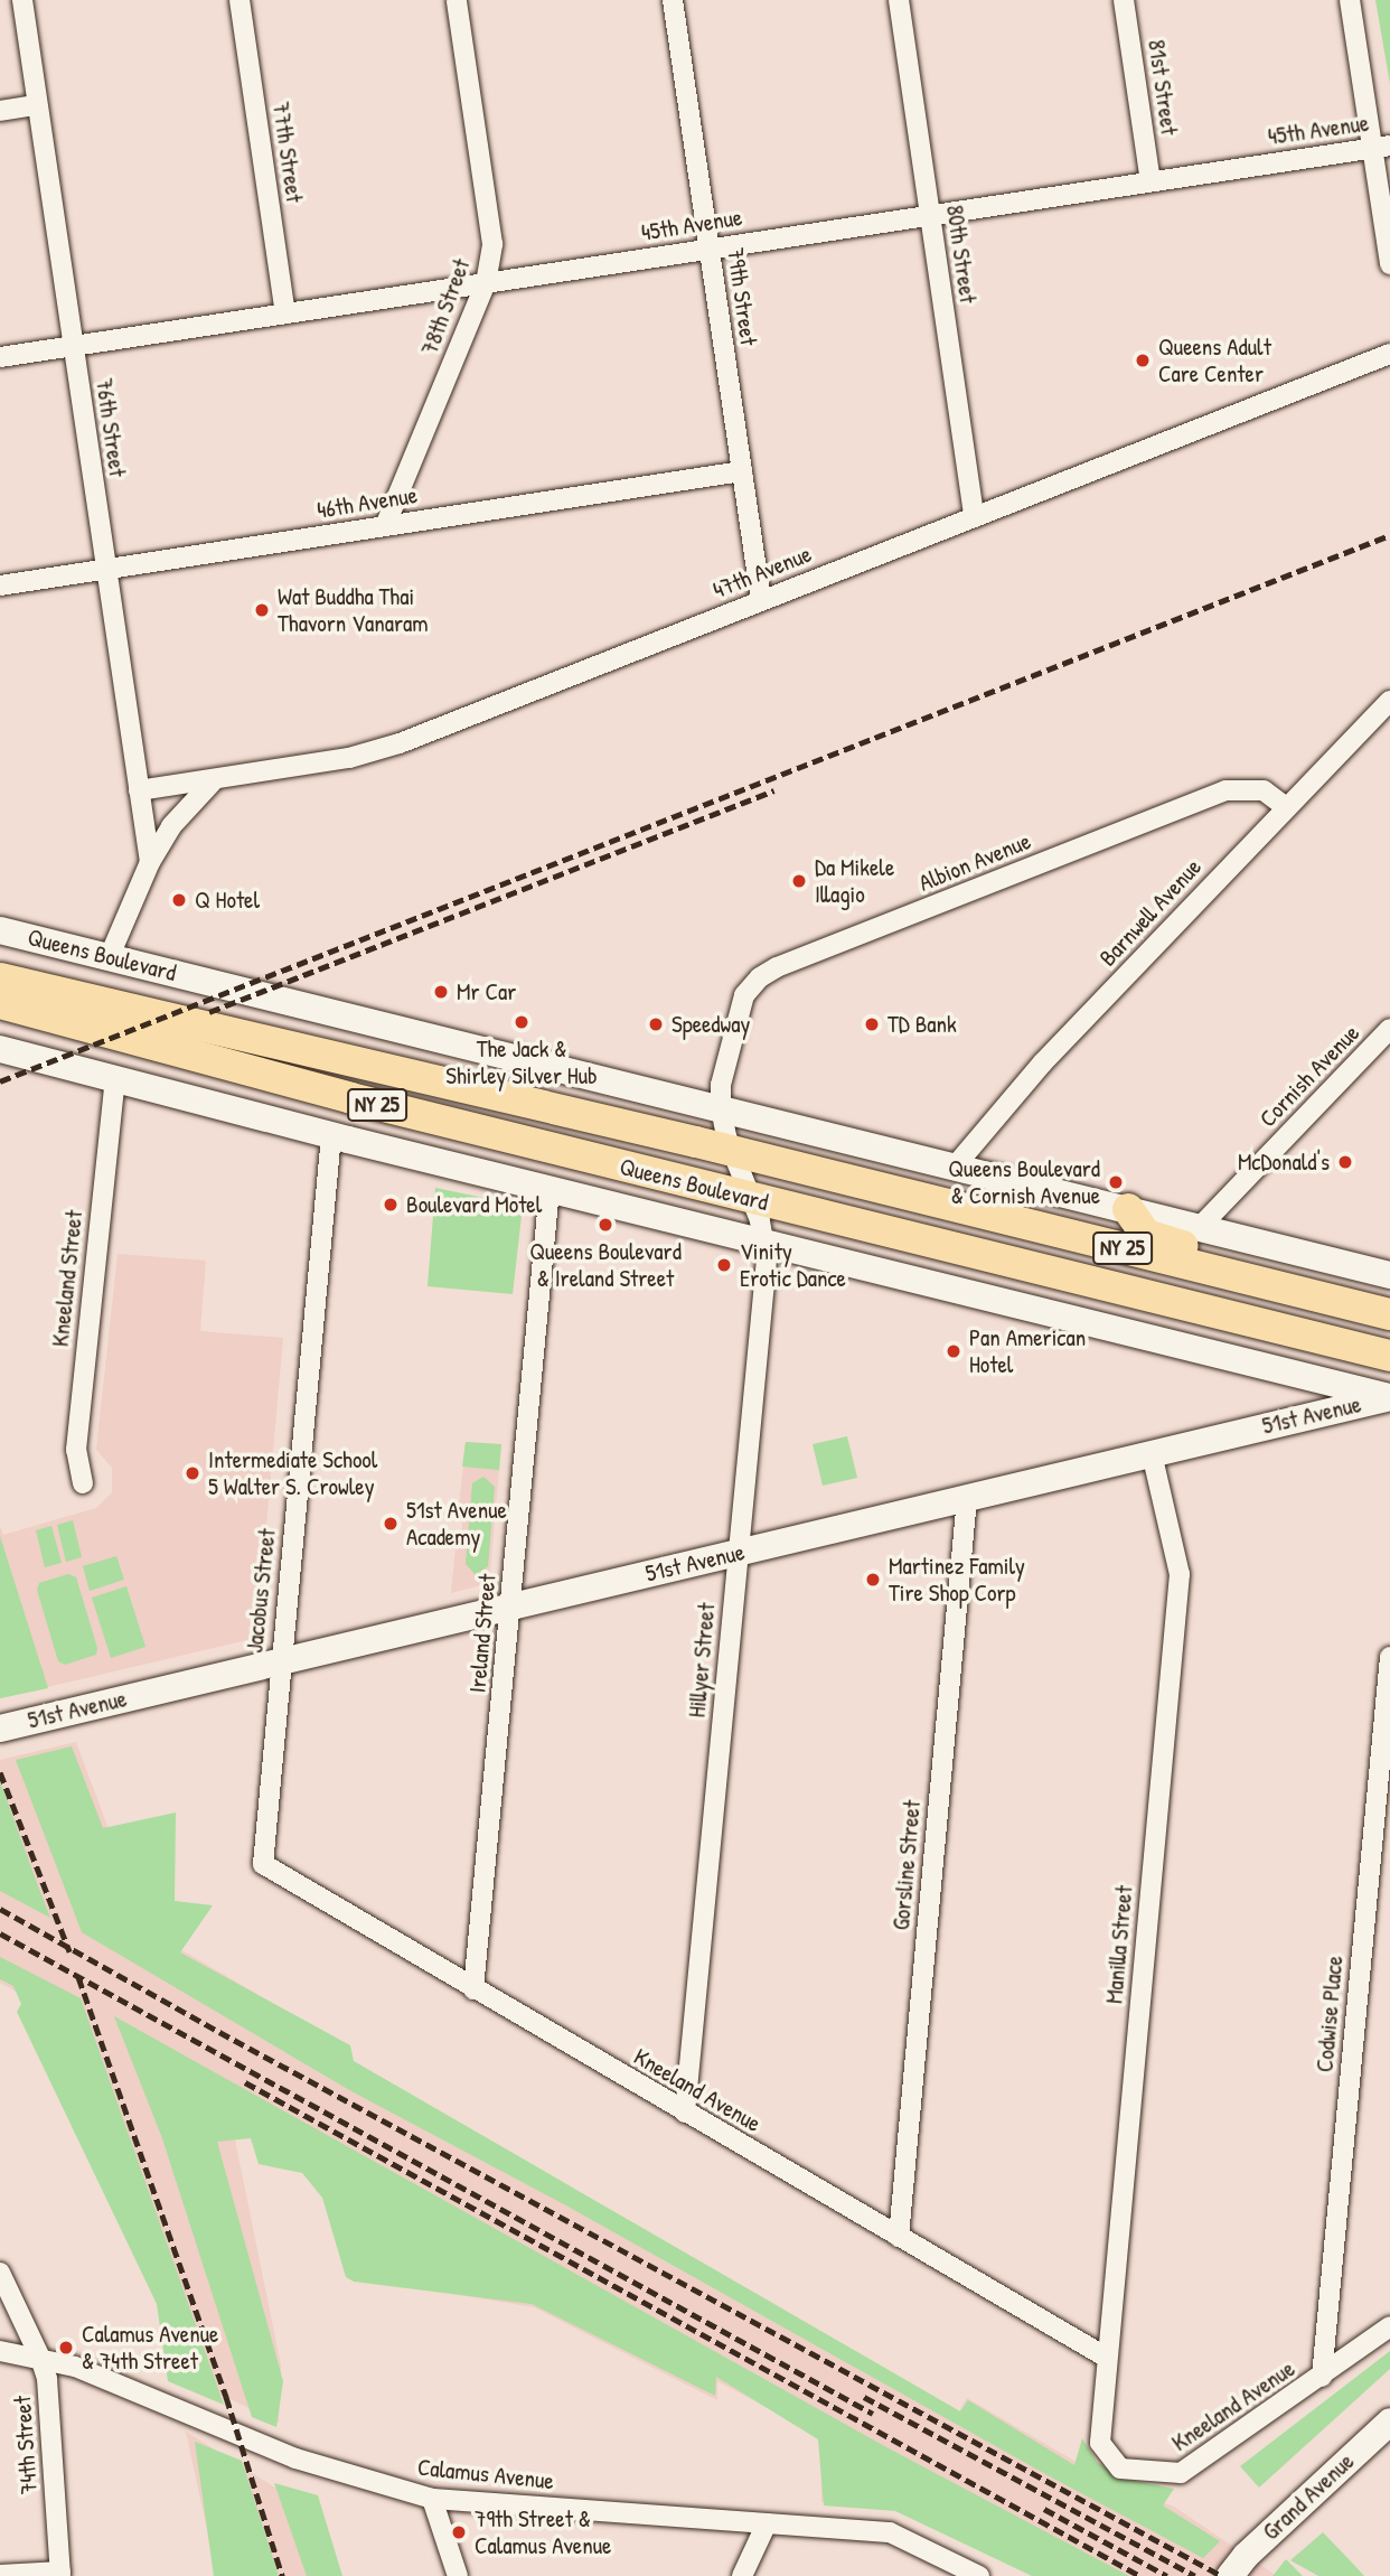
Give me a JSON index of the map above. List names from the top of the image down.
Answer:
{
  "streets": {
    "main road": ["Queens Boulevard", "NY 25"],
    "street": [
      "81st Street",
      "45th Avenue",
      "77th Street",
      "80th Street",
      "79th Street",
      "78th Street",
      "76th Street",
      "46th Avenue",
      "47th Avenue",
      "Albion Avenue",
      "Barnwell Avenue",
      "Cornish Avenue",
      "Kneeland Street",
      "51st Avenue",
      "Jacobus Street",
      "Ireland Street",
      "Hillyer Street",
      "Gorsline Street",
      "Manilla Street",
      "Codwise Place",
      "Kneeland Avenue",
      "74th Street",
      "Calamus Avenue",
      "Grand Avenue"
    ]
  },
  "crossings": [
    ["81st Street", "45th Avenue"],
    ["45th Avenue", "77th Street"],
    ["45th Avenue", "80th Street"],
    ["45th Avenue", "79th Street"],
    ["45th Avenue", "78th Street"],
    ["45th Avenue", "76th Street"],
    ["80th Street", "47th Avenue"],
    ["79th Street", "46th Avenue"],
    ["79th Street", "47th Avenue"],
    ["78th Street", "46th Avenue"],
    ["76th Street", "46th Avenue"],
    ["76th Street", "47th Avenue"],
    ["Albion Avenue", "Barnwell Avenue"],
    ["Albion Avenue", "Queens Boulevard"],
    ["Albion Avenue", "Hillyer Street"],
    ["Barnwell Avenue", "Queens Boulevard"],
    ["Queens Boulevard", "Cornish Avenue"],
    ["Queens Boulevard", "Kneeland Street"],
    ["Queens Boulevard", "51st Avenue"],
    ["Queens Boulevard", "Jacobus Street"],
    ["Queens Boulevard", "Ireland Street"],
    ["Queens Boulevard", "Hillyer Street"],
    ["51st Avenue", "Jacobus Street"],
    ["51st Avenue", "Ireland Street"],
    ["51st Avenue", "Hillyer Street"],
    ["51st Avenue", "Gorsline Street"],
    ["51st Avenue", "Manilla Street"],
    ["Jacobus Street", "Kneeland Avenue"],
    ["Ireland Street", "Kneeland Avenue"],
    ["Hillyer Street", "Kneeland Avenue"],
    ["Gorsline Street", "Kneeland Avenue"],
    ["Manilla Street", "Kneeland Avenue"],
    ["Codwise Place", "Kneeland Avenue"],
    ["74th Street", "Calamus Avenue"]
  ],
  "places": [
    "Queens Adult Care Center",
    "Wat Buddha Thai Thavorn Vanaram",
    "Da Mikele Illagio",
    "Q Hotel",
    "Mr Car",
    "The Jack & Shirley Silver Hub",
    "Speedway",
    "TD Bank",
    "McDonald's",
    "Queens Boulevard & Cornish Avenue",
    "Boulevard Motel",
    "Queens Boulevard & Ireland Street",
    "Vinity Erotic Dance",
    "Pan American Hotel",
    "Intermediate School 5 Walter S. Crowley",
    "51st Avenue Academy",
    "Martinez Family Tire Shop Corp",
    "Calamus Avenue & 74th Street",
    "79th Street & Calamus Avenue"
  ]
}
